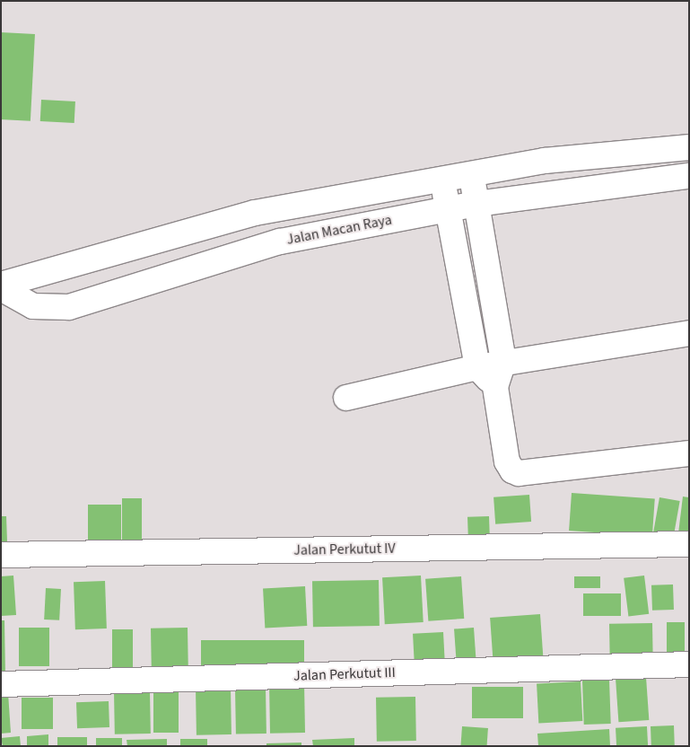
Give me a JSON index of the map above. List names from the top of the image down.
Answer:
{
  "streets": {
    "street": ["Jalan Macan Raya", "Jalan Perkutut IV", "Jalan Perkutut III"]
  }
}
